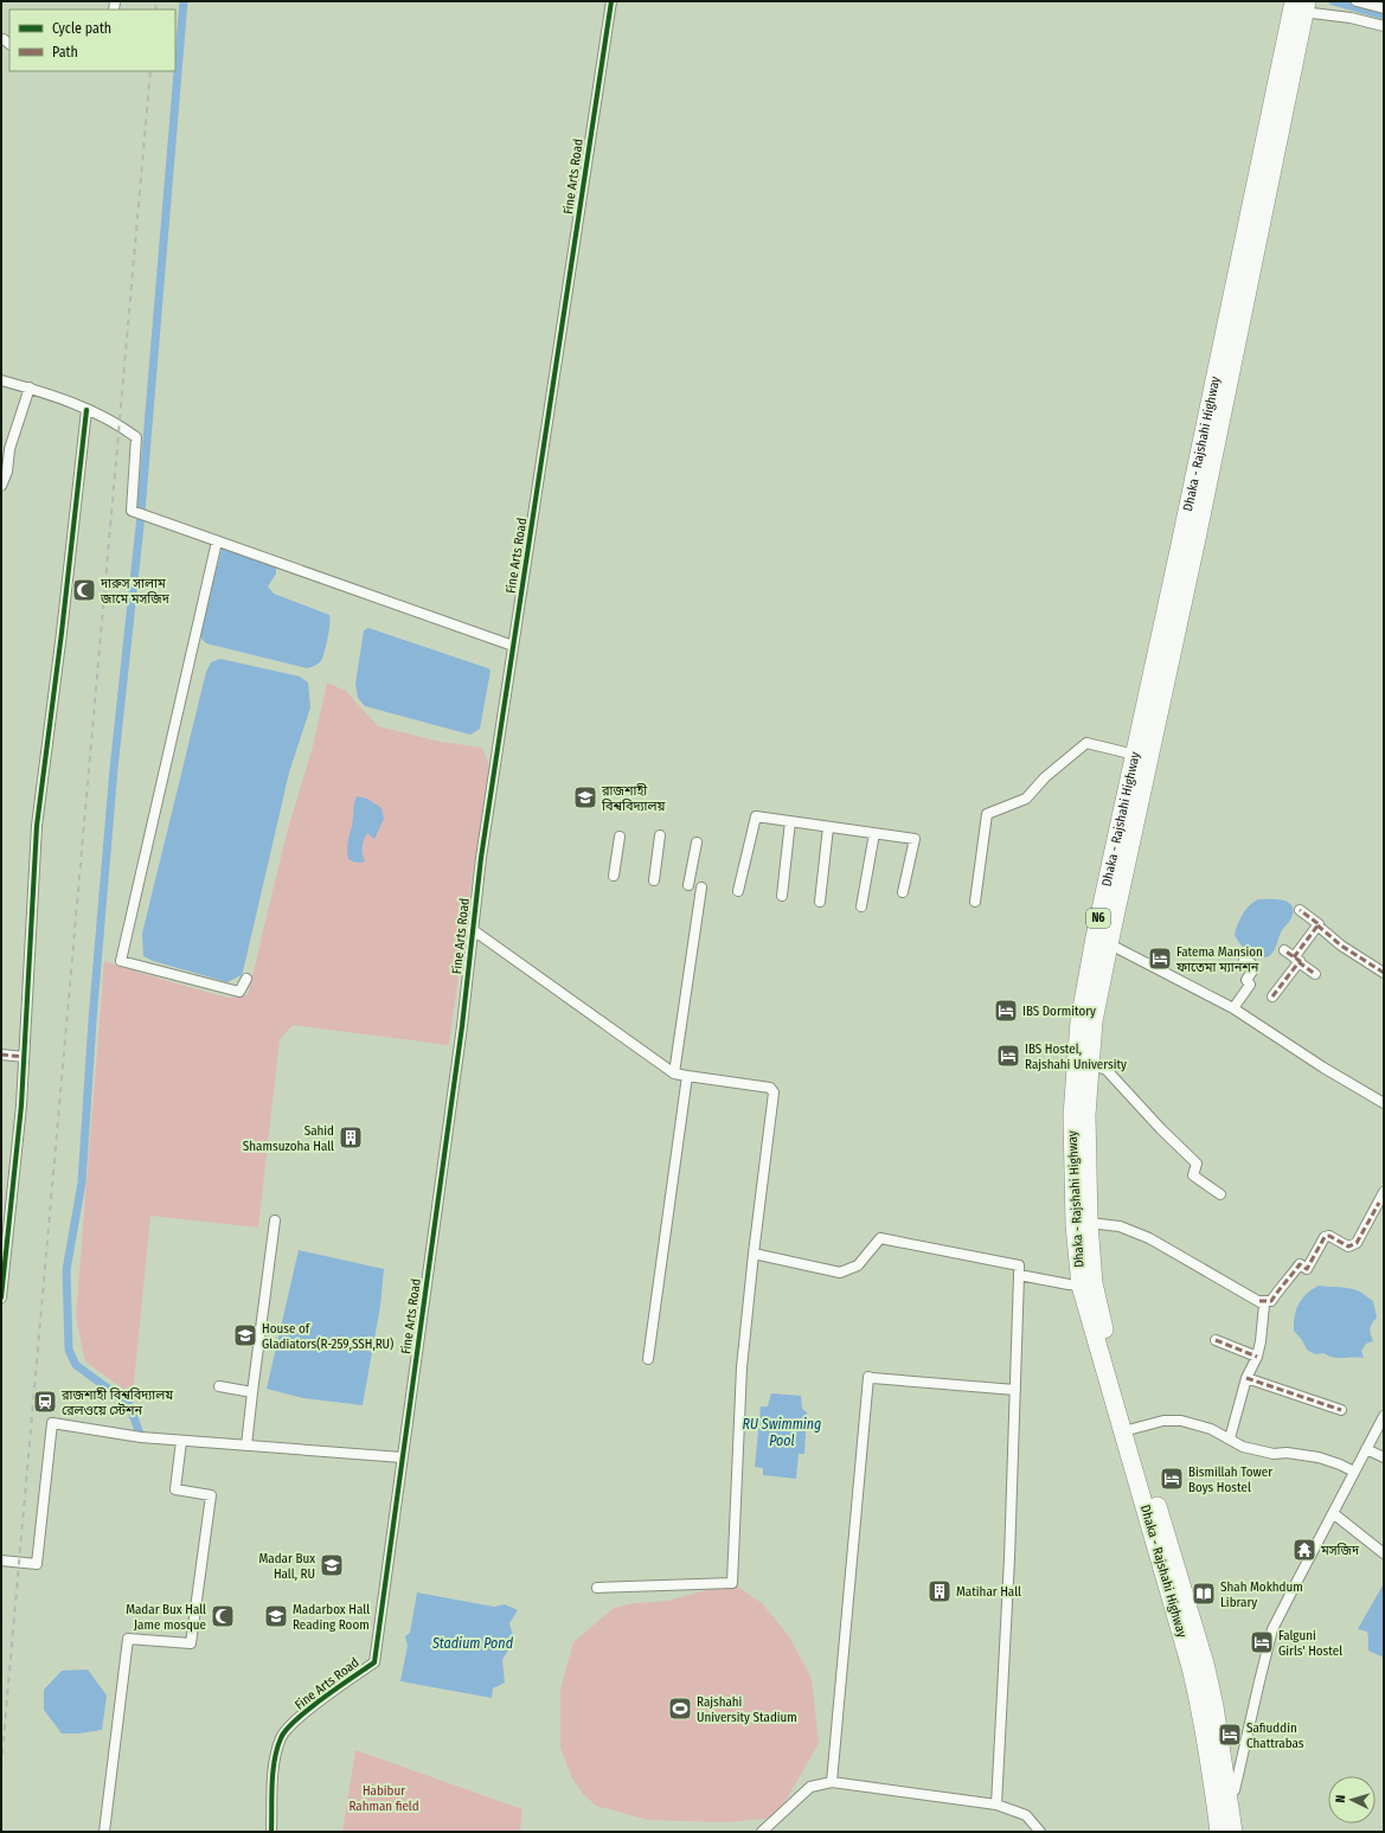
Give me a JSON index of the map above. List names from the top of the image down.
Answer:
{
  "streets": {
    "highway": ["Dhaka - Rajshahi Highway", "N6"],
    "street": ["Fine Arts Road"]
  },
  "water": ["RU Swimming Pool", "Stadium Pond"],
  "parks": ["Habibur Rahman field"],
  "places": {
    "mosque": ["দারুস সালাম জামে মসজিদ", "Madar Bux Hall Jame mosque"],
    "school or university": [
      "রাজশাহী বিশ্ববিদ্যালয়",
      "House of Gladiators(R-259,SSH,RU)",
      "Madar Bux Hall, RU",
      "Madarbox Hall Reading Room"
    ],
    "hotel": [
      "Fatema Mansion ফাতেমা ম্যানশন",
      "IBS Dormitory",
      "IBS Hostel, Rajshahi University",
      "Bismillah Tower Boys Hostel",
      "Falguni Girls' Hostel",
      "Safiuddin Chattrabas"
    ],
    "building": ["Sahid Shamsuzoha Hall", "Matihar Hall"],
    "station": ["রাজশাহী বিশ্ববিদ্যালয় রেলওয়ে স্টেশন"],
    "temple": ["মসজিদ"],
    "library": ["Shah Mokhdum Library"],
    "sports": ["Rajshahi University Stadium"]
  },
  "legend": ["Cycle path", "Path"],
  "north": "left"
}
